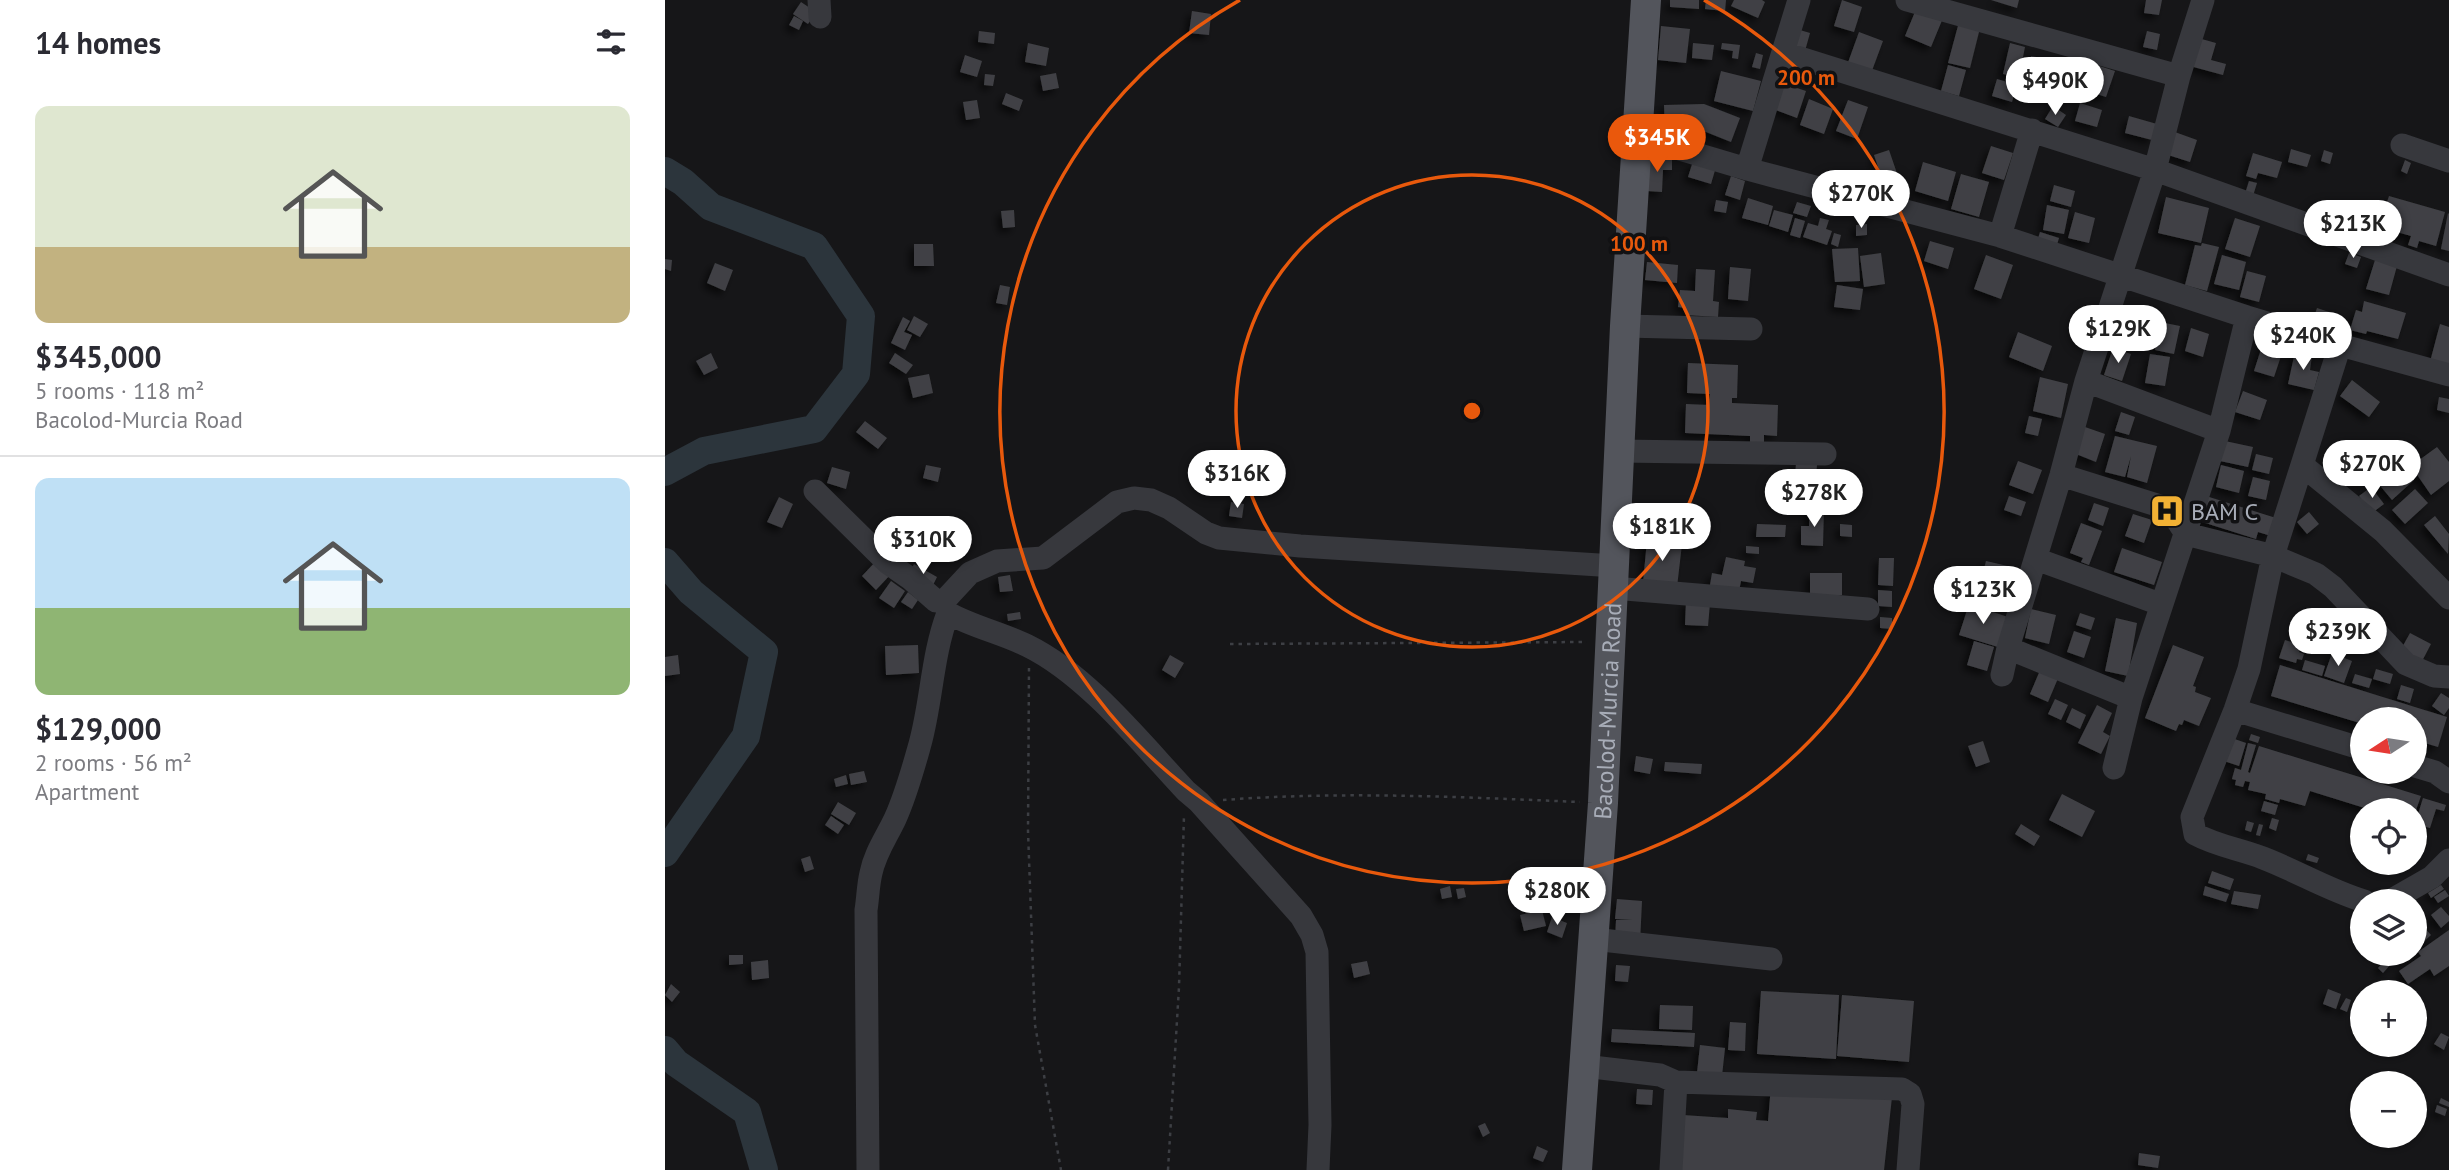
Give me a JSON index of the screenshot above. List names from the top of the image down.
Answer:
{
  "streets": {
    "main road": ["Bacolod-Murcia Road"]
  },
  "places": {
    "hospital": ["BAM C"]
  },
  "north": "left",
  "page": {
    "heading": "14 homes",
    "price": [
      "$490K",
      "$345K",
      "$270K",
      "$213K",
      "$129K",
      "$240K",
      "$270K",
      "$316K",
      "$278K",
      "$181K",
      "$310K",
      "$123K",
      "$239K",
      "$280K"
    ],
    "list": [
      {
        "name": "$345,000",
        "note": "5 rooms · 118 m² · Bacolod-Murcia Road"
      },
      {
        "name": "$129,000",
        "note": "2 rooms · 56 m² · Apartment"
      }
    ],
    "map_buttons": ["+", "−"]
  },
  "rings": ["200 m", "100 m"]
}
